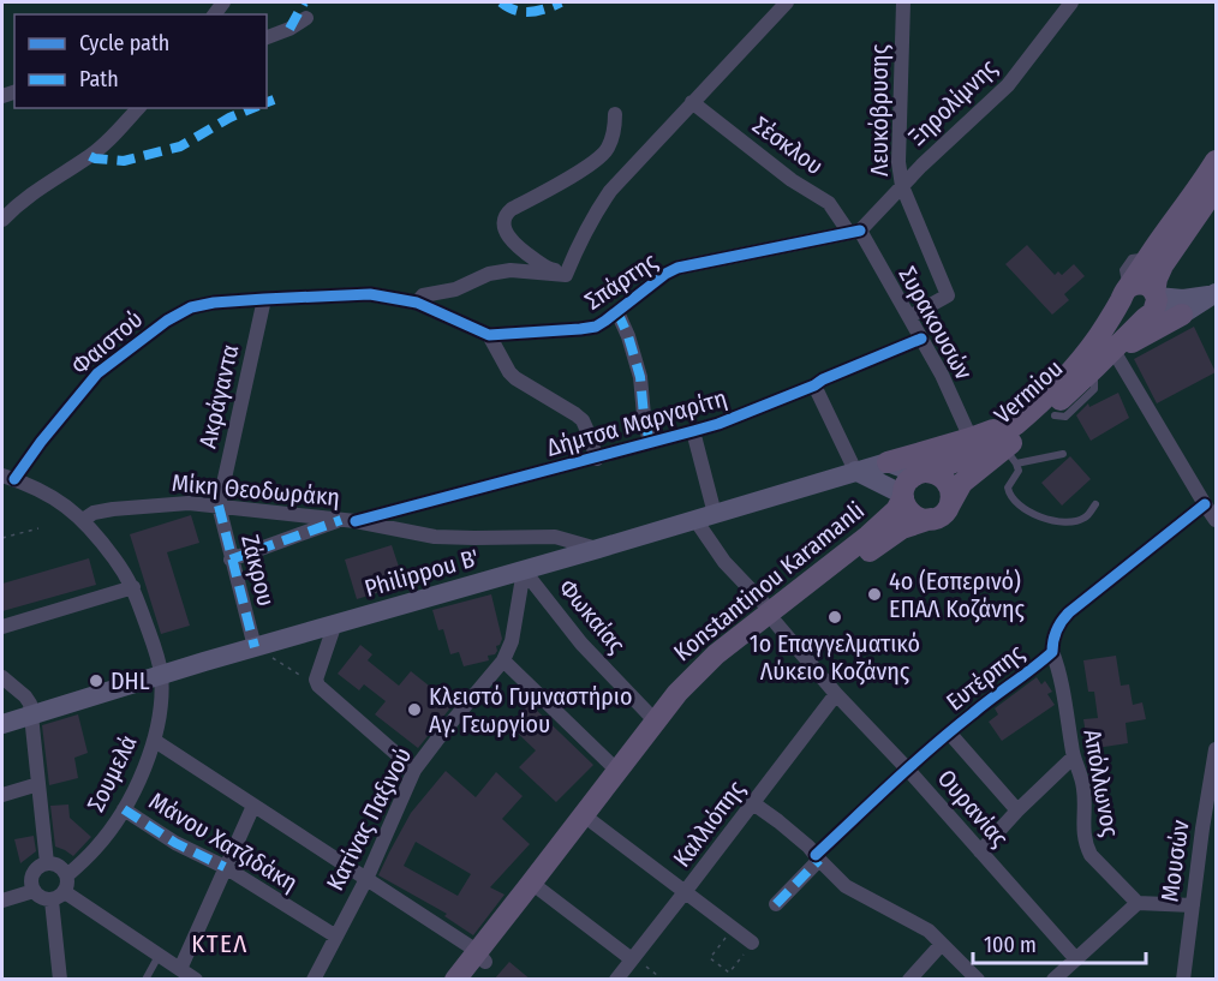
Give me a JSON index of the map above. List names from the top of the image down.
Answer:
{
  "streets": {
    "main road": ["Vermiou", "Philippou B'", "Konstantinou Karamanli"],
    "street": [
      "Ξηρολίμνης",
      "Λευκόβρυσης",
      "Σέσκλου",
      "Σπάρτης",
      "Συρακουσών",
      "Φαιστού",
      "Ακράγαντα",
      "Δήμτσα Μαργαρίτη",
      "Μίκη Θεοδωράκη",
      "Ζάκρου",
      "Φωκαίας",
      "Ευτέρπης",
      "Σουμελά",
      "Απόλλωνος",
      "Ουρανίας",
      "Κατίνας Παξινού",
      "Καλλιόπης",
      "Μάνου Χατζιδάκη",
      "Μουσών"
    ]
  },
  "crossings": [
    ["Ξηρολίμνης", "Λευκόβρυσης"],
    ["Ξηρολίμνης", "Σέσκλου"],
    ["Ξηρολίμνης", "Σπάρτης"],
    ["Ξηρολίμνης", "Συρακουσών"],
    ["Λευκόβρυσης", "Συρακουσών"],
    ["Σέσκλου", "Σπάρτης"],
    ["Σέσκλου", "Συρακουσών"],
    ["Σπάρτης", "Συρακουσών"],
    ["Σπάρτης", "Φαιστού"],
    ["Συρακουσών", "Δήμτσα Μαργαρίτη"],
    ["Φαιστού", "Ακράγαντα"],
    ["Φαιστού", "Σουμελά"],
    ["Vermiou", "Konstantinou Karamanli"],
    ["Ακράγαντα", "Μίκη Θεοδωράκη"],
    ["Ακράγαντα", "Ζάκρου"],
    ["Δήμτσα Μαργαρίτη", "Μίκη Θεοδωράκη"],
    ["Δήμτσα Μαργαρίτη", "Ζάκρου"],
    ["Δήμτσα Μαργαρίτη", "Ουρανίας"],
    ["Μίκη Θεοδωράκη", "Ζάκρου"],
    ["Μίκη Θεοδωράκη", "Philippou B'"],
    ["Μίκη Θεοδωράκη", "Σουμελά"],
    ["Ζάκρου", "Philippou B'"],
    ["Philippou B'", "Φωκαίας"],
    ["Philippou B'", "Σουμελά"],
    ["Philippou B'", "Ουρανίας"],
    ["Philippou B'", "Κατίνας Παξινού"],
    ["Konstantinou Karamanli", "Φωκαίας"],
    ["Konstantinou Karamanli", "Ουρανίας"],
    ["Φωκαίας", "Κατίνας Παξινού"],
    ["Ευτέρπης", "Απόλλωνος"],
    ["Ευτέρπης", "Ουρανίας"],
    ["Σουμελά", "Μάνου Χατζιδάκη"],
    ["Ουρανίας", "Καλλιόπης"],
    ["Κατίνας Παξινού", "Μάνου Χατζιδάκη"]
  ],
  "districts": ["ΚΤΕΛ"],
  "places": [
    "4ο (Εσπερινό) ΕΠΑΛ Κοζάνης",
    "1ο Επαγγελματικό Λύκειο Κοζάνης",
    "DHL",
    "Κλειστό Γυμναστήριο Αγ. Γεωργίου"
  ],
  "legend": ["Cycle path", "Path"],
  "scale_bar": "100 m"
}
